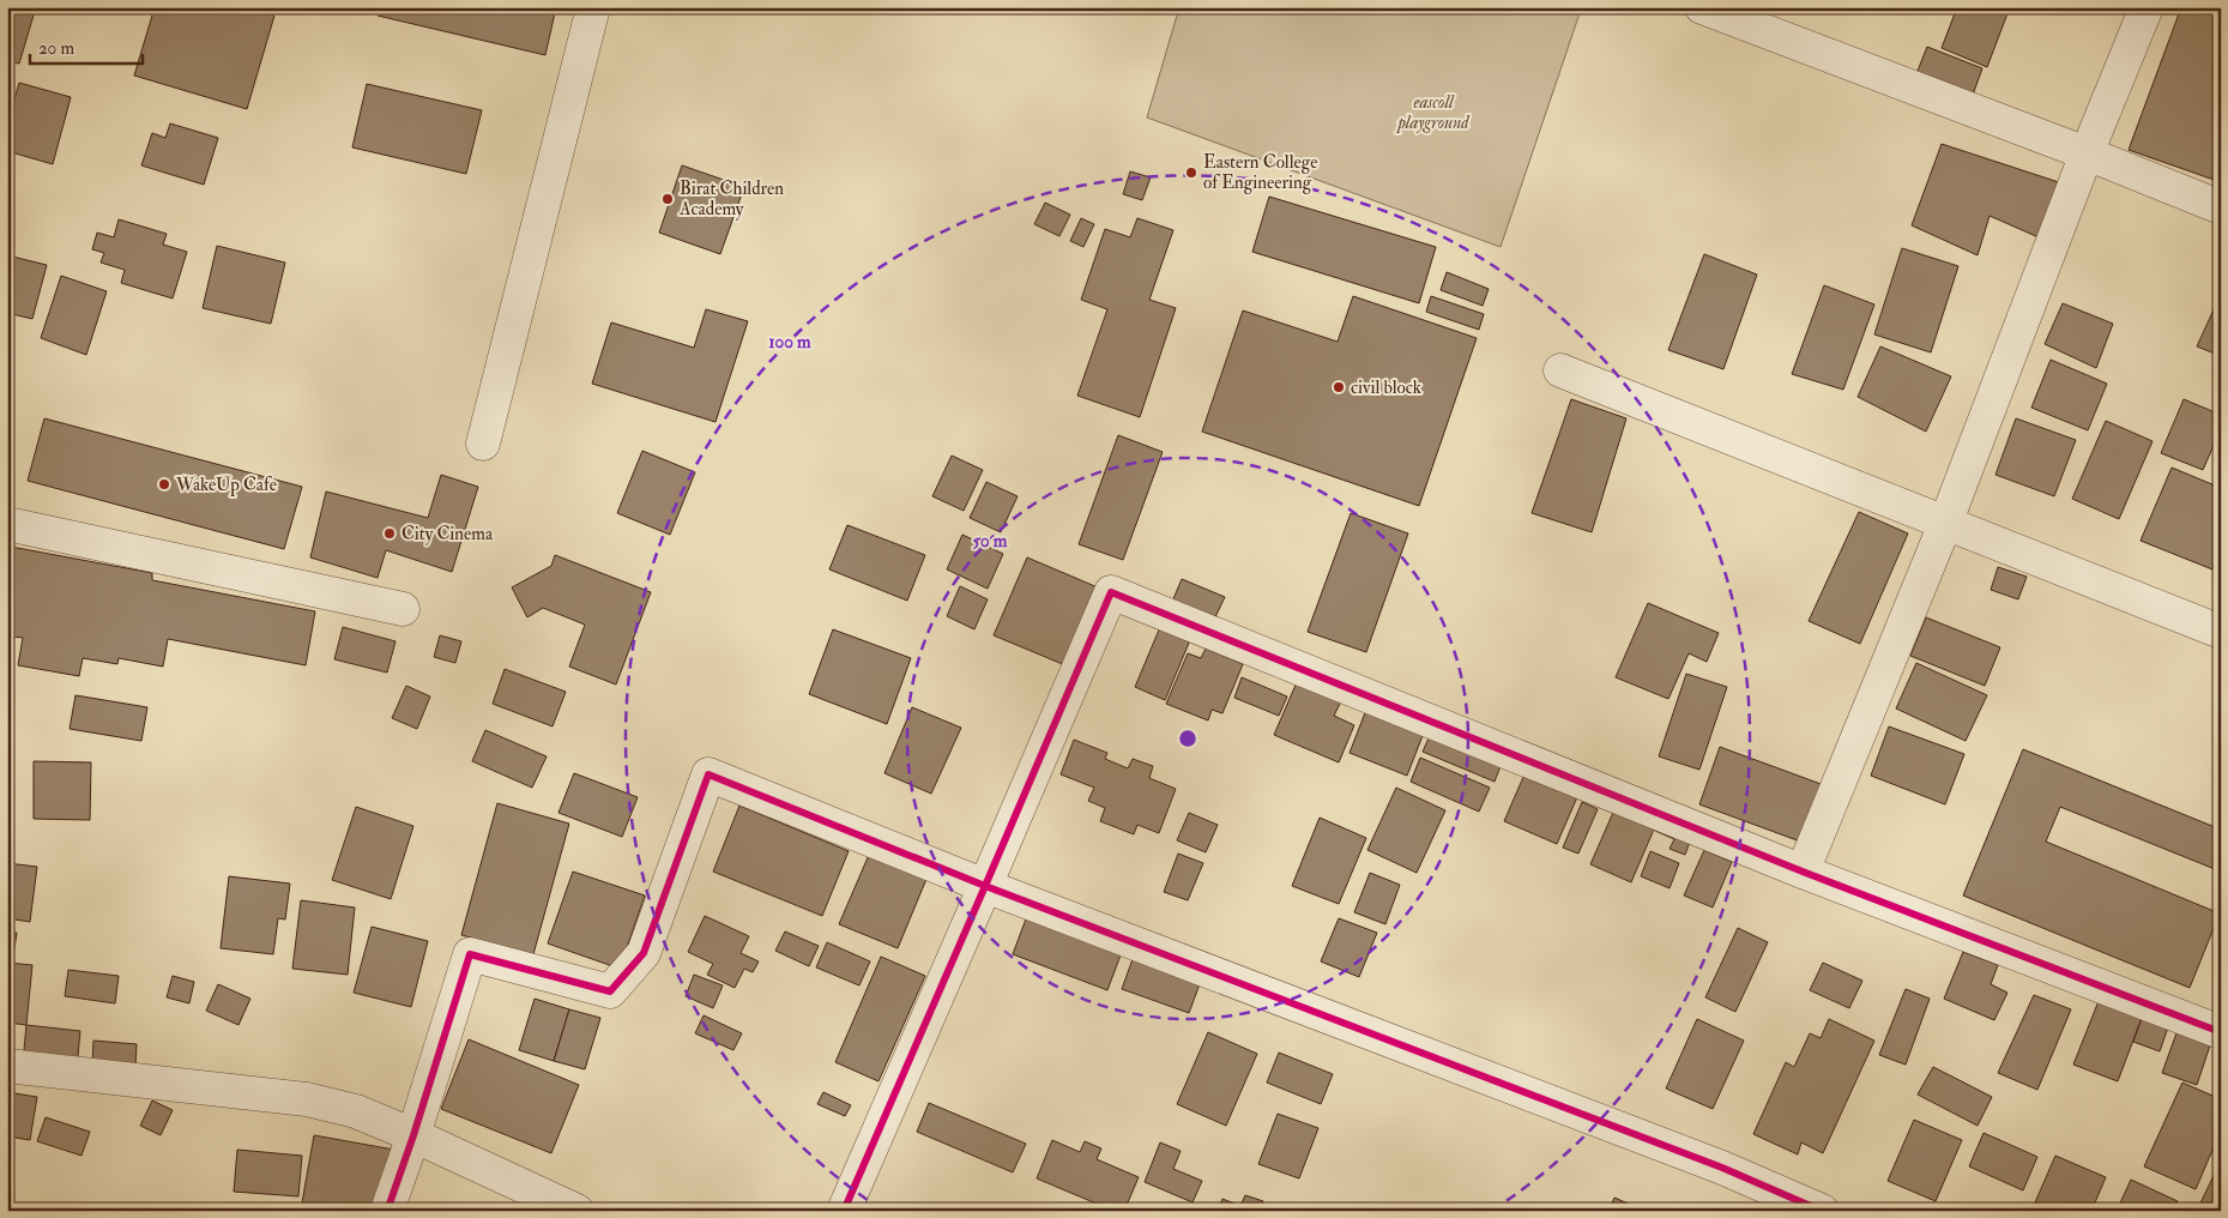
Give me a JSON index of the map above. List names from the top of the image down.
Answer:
{
  "parks": ["eascoll playground"],
  "places": [
    "Eastern College of Engineering",
    "Birat Children Academy",
    "civil block",
    "WakeUp Cafe",
    "City Cinema"
  ],
  "scale_bar": "20 m",
  "rings": ["100 m", "50 m"]
}
